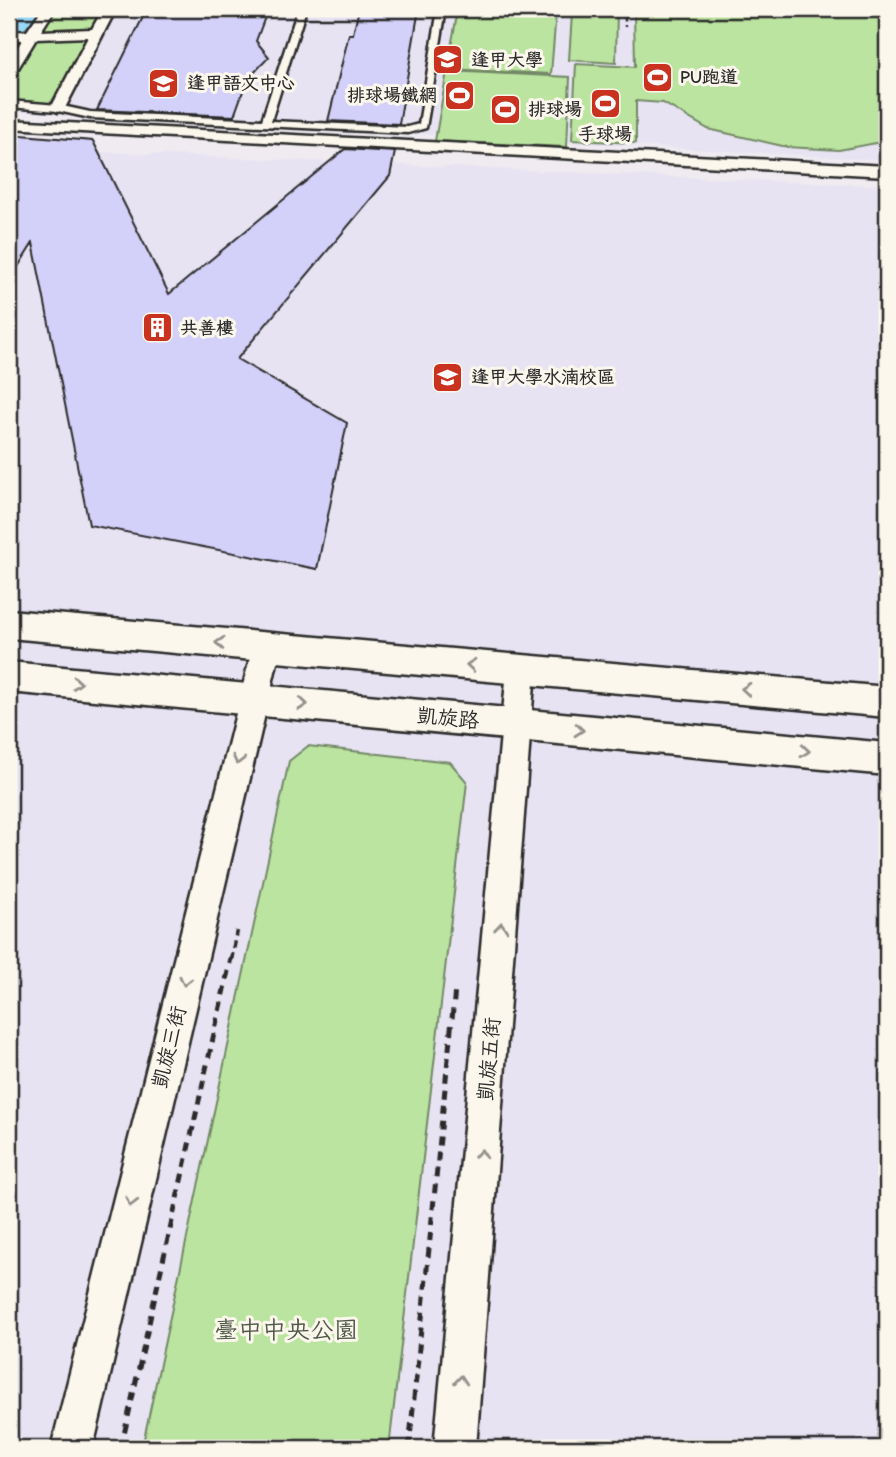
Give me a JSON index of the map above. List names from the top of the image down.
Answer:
{
  "streets": {
    "street": ["凱旋路", "凱旋三街", "凱旋五街"]
  },
  "crossings": [
    ["凱旋路", "凱旋三街"],
    ["凱旋路", "凱旋五街"]
  ],
  "one_way": ["凱旋三街", "凱旋五街"],
  "parks": ["臺中中央公園"],
  "places": {
    "school or university": ["逢甲大學", "逢甲語文中心", "逢甲大學水湳校區"],
    "sports": [
      "PU跑道",
      "排球場鐵網",
      "手球場",
      "排球場"
    ],
    "building": ["共善樓"]
  }
}
